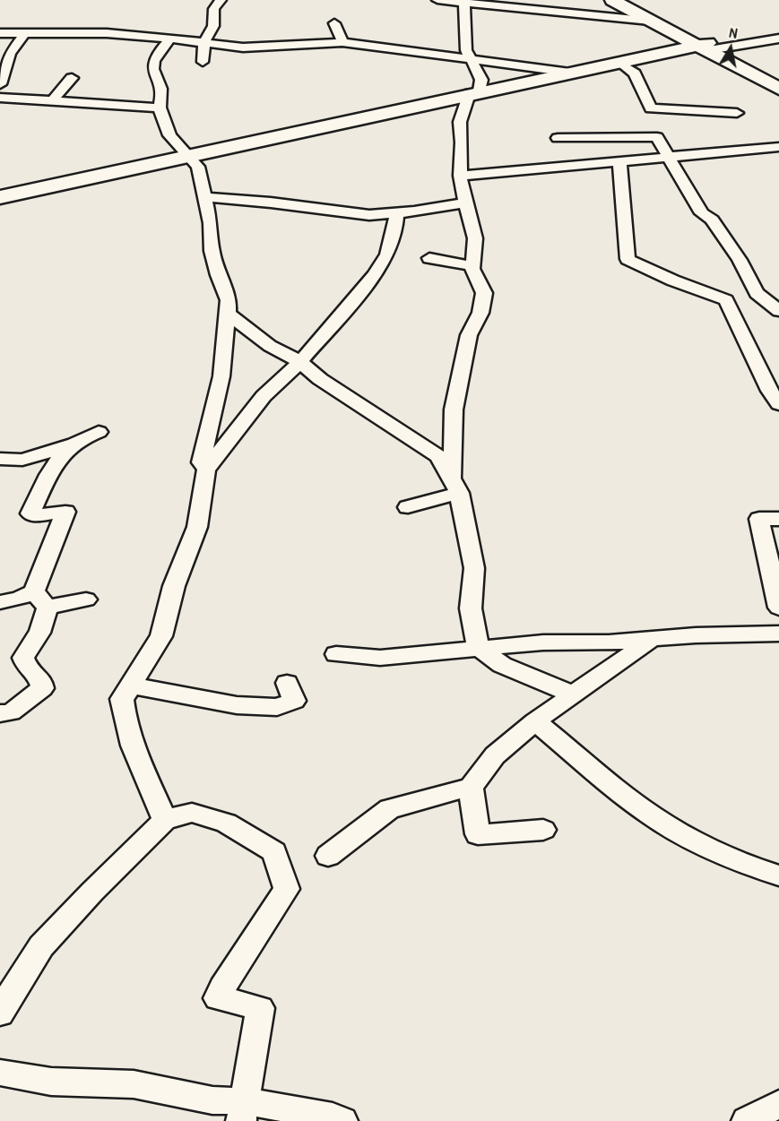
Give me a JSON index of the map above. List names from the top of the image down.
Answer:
{
  "north": "top"
}
